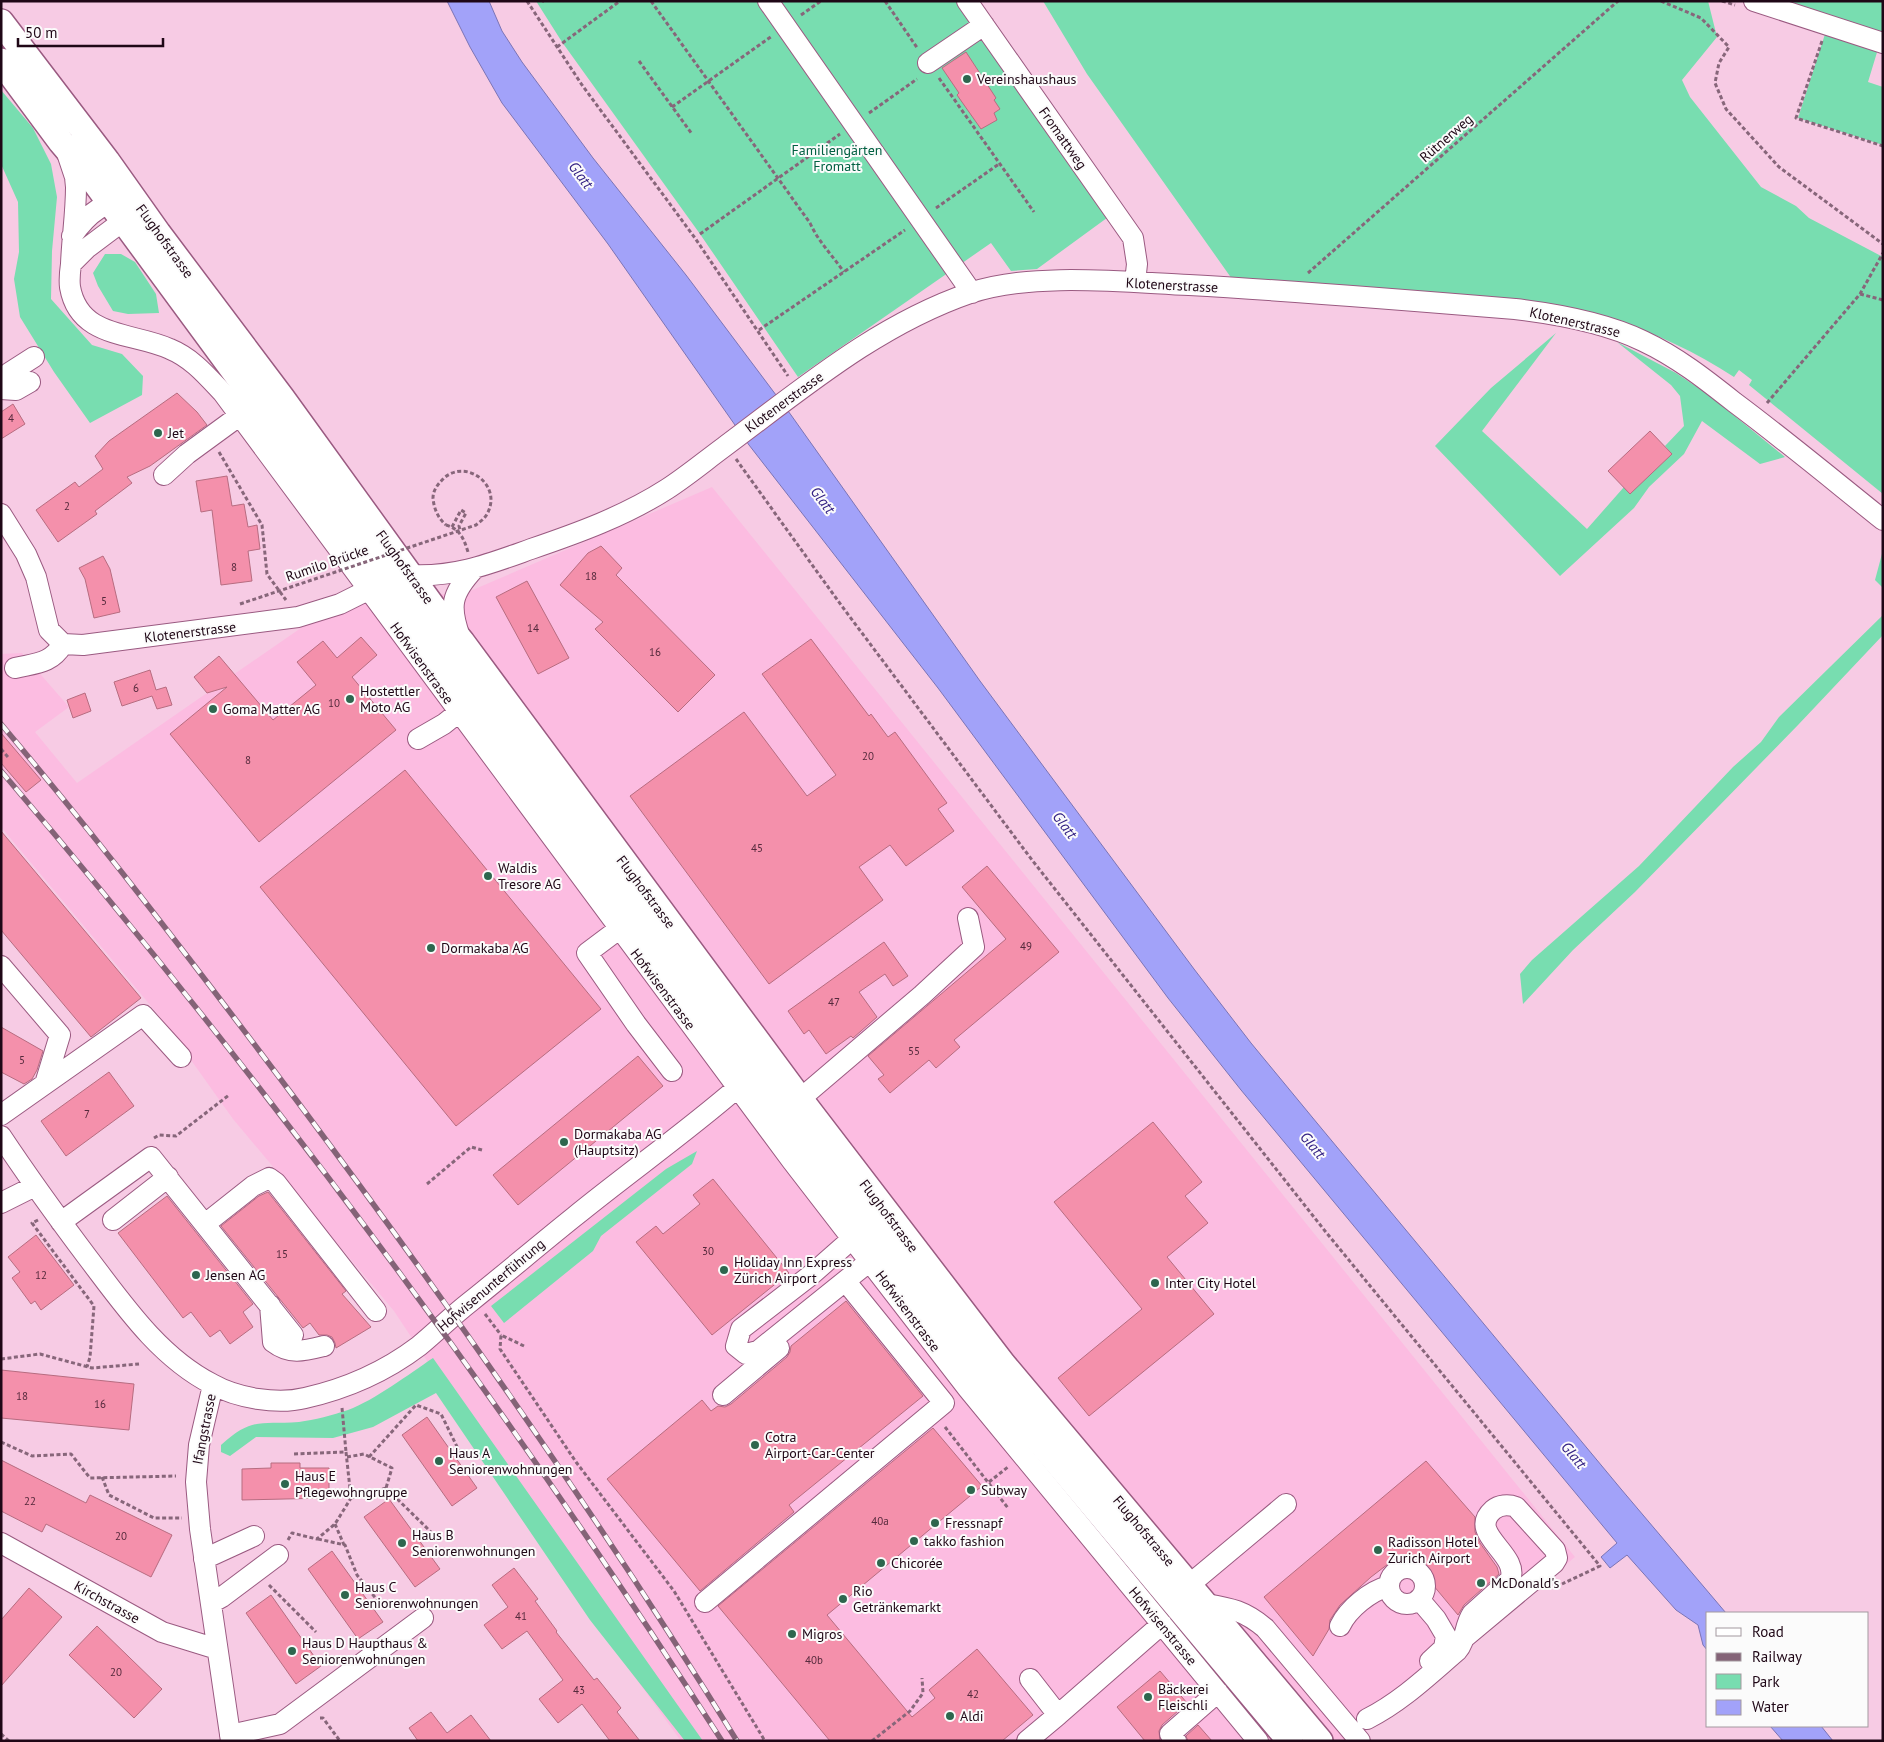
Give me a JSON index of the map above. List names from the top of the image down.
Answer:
{
  "streets": {
    "main road": ["Flughofstrasse"],
    "street": [
      "Fromattweg",
      "Klotenerstrasse",
      "Hofwisenstrasse",
      "Hofwisenunterführung",
      "Ifangstrasse",
      "Kirchstrasse"
    ],
    "path": ["Rütnerweg", "Rumilo Brücke"]
  },
  "crossings": [
    ["Fromattweg", "Klotenerstrasse"],
    ["Rütnerweg", "Klotenerstrasse"],
    ["Flughofstrasse", "Klotenerstrasse"],
    ["Flughofstrasse", "Hofwisenstrasse"],
    ["Klotenerstrasse", "Hofwisenstrasse"],
    ["Hofwisenstrasse", "Hofwisenunterführung"],
    ["Hofwisenunterführung", "Ifangstrasse"],
    ["Ifangstrasse", "Kirchstrasse"]
  ],
  "water": ["Glatt"],
  "parks": ["Familiengärten Fromatt"],
  "places": [
    "Vereinshaushaus",
    "Jet",
    "Hostettler Moto AG",
    "Goma Matter AG",
    "Waldis Tresore AG",
    "Dormakaba AG",
    "Dormakaba AG (Hauptsitz)",
    "Holiday Inn Express Zürich Airport",
    "Jensen AG",
    "Inter City Hotel",
    "Cotra Airport-Car-Center",
    "Haus A Seniorenwohnungen",
    "Haus E Pflegewohngruppe",
    "Subway",
    "Fressnapf",
    "takko fashion",
    "Haus B Seniorenwohnungen",
    "Radisson Hotel Zurich Airport",
    "Chicorée",
    "McDonald's",
    "Haus C Seniorenwohnungen",
    "Rio Getränkemarkt",
    "Migros",
    "Haus D Haupthaus & Seniorenwohnungen",
    "Bäckerei Fleischli",
    "Aldi"
  ],
  "house_numbers": [
    "4",
    "2",
    "8",
    "18",
    "5",
    "14",
    "16",
    "6",
    "10",
    "20",
    "8",
    "45",
    "49",
    "47",
    "55",
    "5",
    "7",
    "30",
    "15",
    "12",
    "18",
    "16",
    "22",
    "40a",
    "20",
    "41",
    "40b",
    "20",
    "43",
    "42"
  ],
  "legend": [
    "Road",
    "Railway",
    "Park",
    "Water"
  ],
  "scale_bar": "50 m"
}
